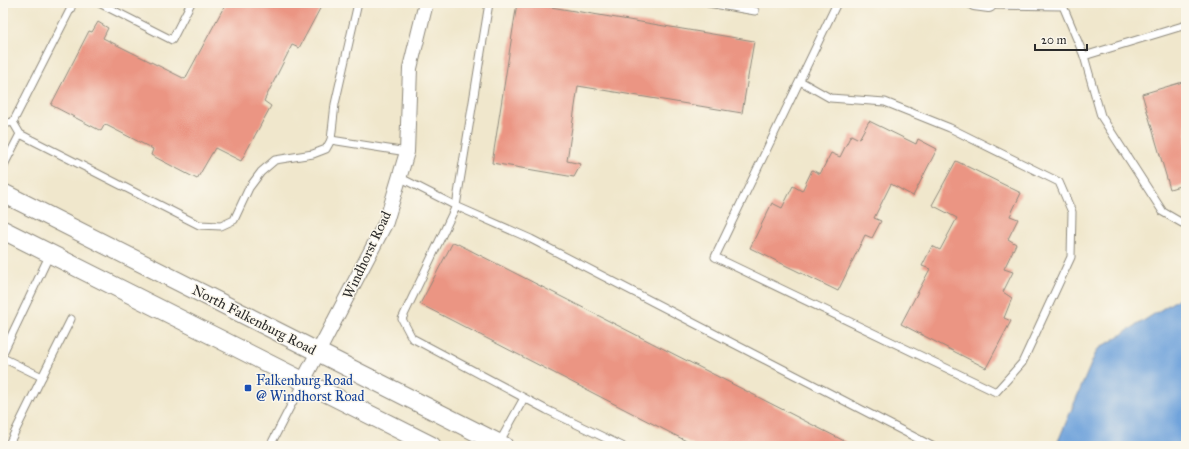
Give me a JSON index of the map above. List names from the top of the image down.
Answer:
{
  "streets": {
    "street": ["Windhorst Road", "North Falkenburg Road"]
  },
  "crossings": [
    ["Windhorst Road", "North Falkenburg Road"]
  ],
  "places": {
    "transit": ["Falkenburg Road @ Windhorst Road"]
  },
  "scale_bar": "20 m"
}
